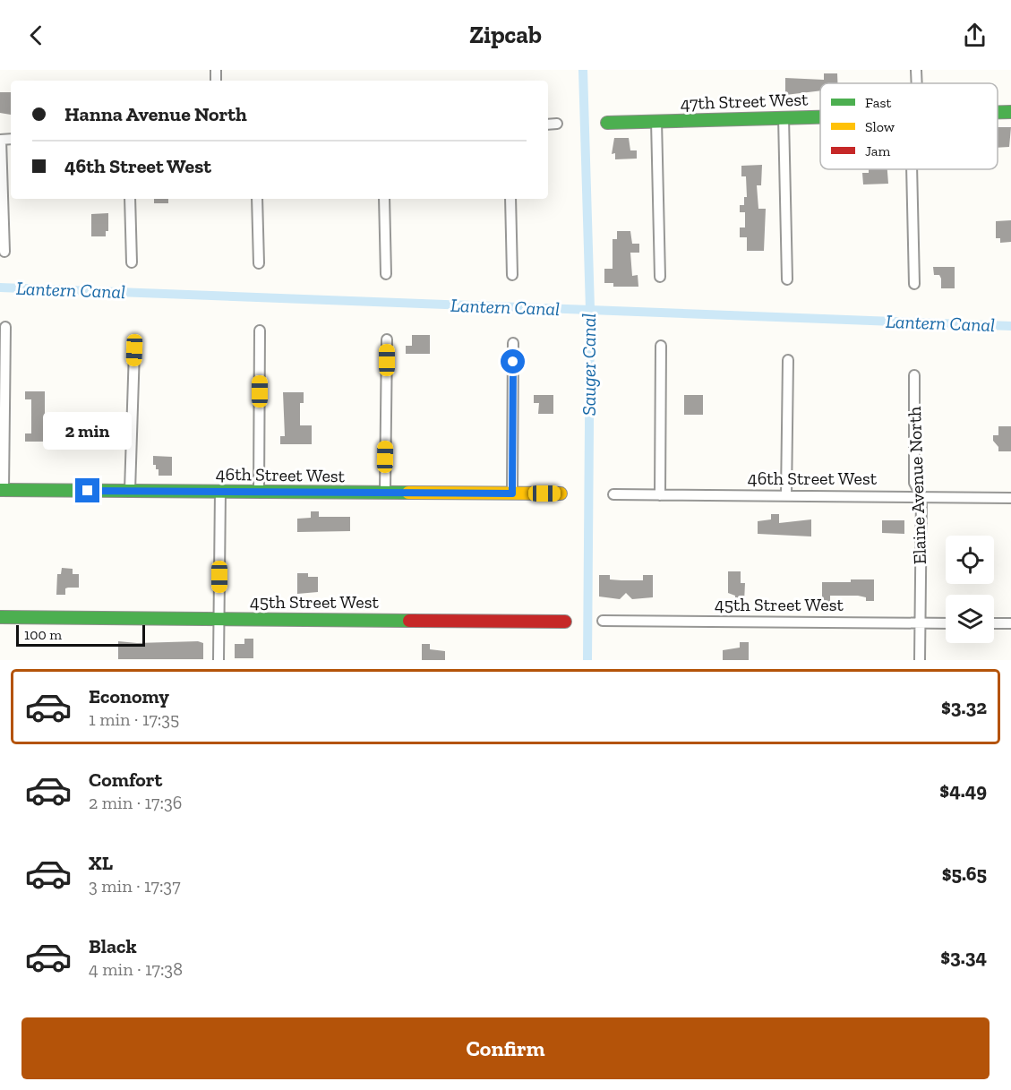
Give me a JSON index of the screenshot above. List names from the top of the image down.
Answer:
{
  "streets": {
    "street": [
      "47th Street West",
      "46th Street West",
      "Elaine Avenue North",
      "45th Street West"
    ]
  },
  "crossings": [
    ["46th Street West", "Elaine Avenue North"],
    ["Elaine Avenue North", "45th Street West"]
  ],
  "water": ["Lantern Canal", "Sauger Canal"],
  "legend": ["Fast", "Slow", "Jam"],
  "scale_bar": "100 m",
  "page": {
    "header": "Zipcab",
    "banner": ["Hanna Avenue North", "46th Street West"],
    "bubble": "2 min",
    "scale": "100 m",
    "list": [
      {
        "name": "Economy",
        "note": "1 min · 17:35",
        "value": "$3.32"
      },
      {
        "name": "Comfort",
        "note": "2 min · 17:36",
        "value": "$4.49"
      },
      {
        "name": "XL",
        "note": "3 min · 17:37",
        "value": "$5.65"
      },
      {
        "name": "Black",
        "note": "4 min · 17:38",
        "value": "$3.34"
      }
    ],
    "buttons": "Confirm"
  }
}
